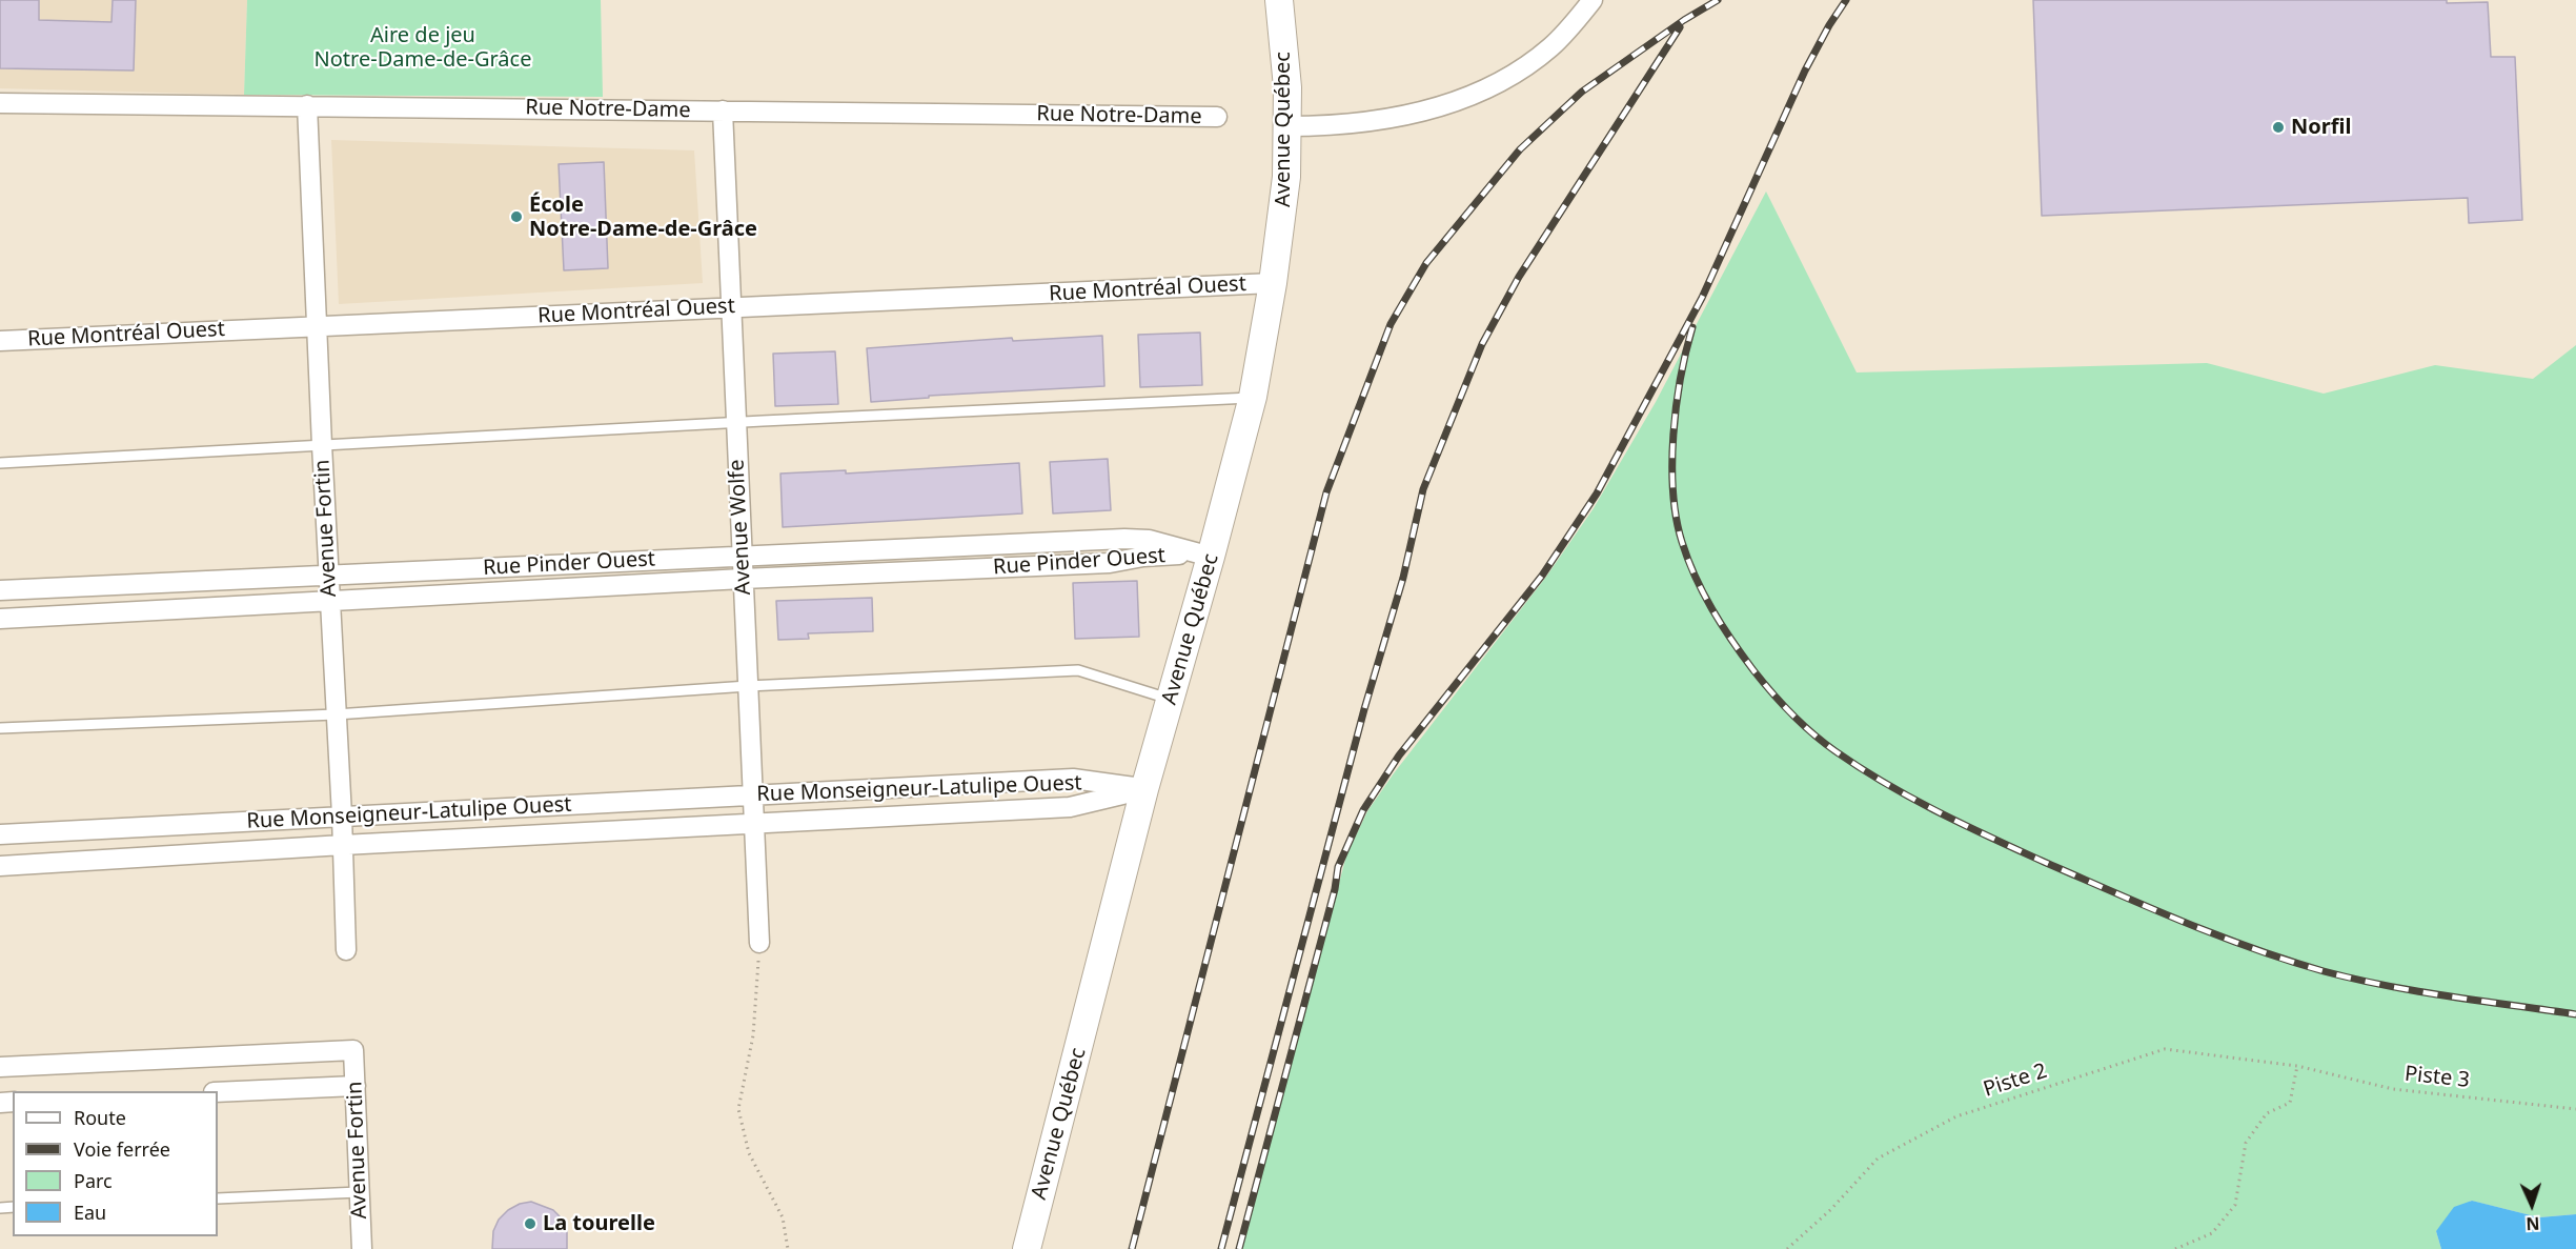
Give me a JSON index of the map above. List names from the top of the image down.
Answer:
{
  "streets": {
    "main road": ["Avenue Québec"],
    "street": [
      "Rue Notre-Dame",
      "Rue Montréal Ouest",
      "Avenue Wolfe",
      "Avenue Fortin",
      "Rue Pinder Ouest",
      "Rue Monseigneur-Latulipe Ouest"
    ],
    "path": ["Piste 3", "Piste 2"]
  },
  "crossings": [
    ["Rue Notre-Dame", "Avenue Wolfe"],
    ["Rue Notre-Dame", "Avenue Fortin"],
    ["Avenue Québec", "Rue Montréal Ouest"],
    ["Avenue Québec", "Rue Pinder Ouest"],
    ["Avenue Québec", "Rue Monseigneur-Latulipe Ouest"],
    ["Rue Montréal Ouest", "Avenue Wolfe"],
    ["Rue Montréal Ouest", "Avenue Fortin"],
    ["Avenue Wolfe", "Rue Pinder Ouest"],
    ["Avenue Wolfe", "Rue Monseigneur-Latulipe Ouest"],
    ["Avenue Fortin", "Rue Pinder Ouest"],
    ["Avenue Fortin", "Rue Monseigneur-Latulipe Ouest"],
    ["Piste 3", "Piste 2"]
  ],
  "parks": ["Aire de jeu Notre-Dame-de-Grâce"],
  "places": ["Norfil", "École Notre-Dame-de-Grâce", "La tourelle"],
  "legend": [
    "Route",
    "Voie ferrée",
    "Parc",
    "Eau"
  ],
  "north": "bottom"
}
